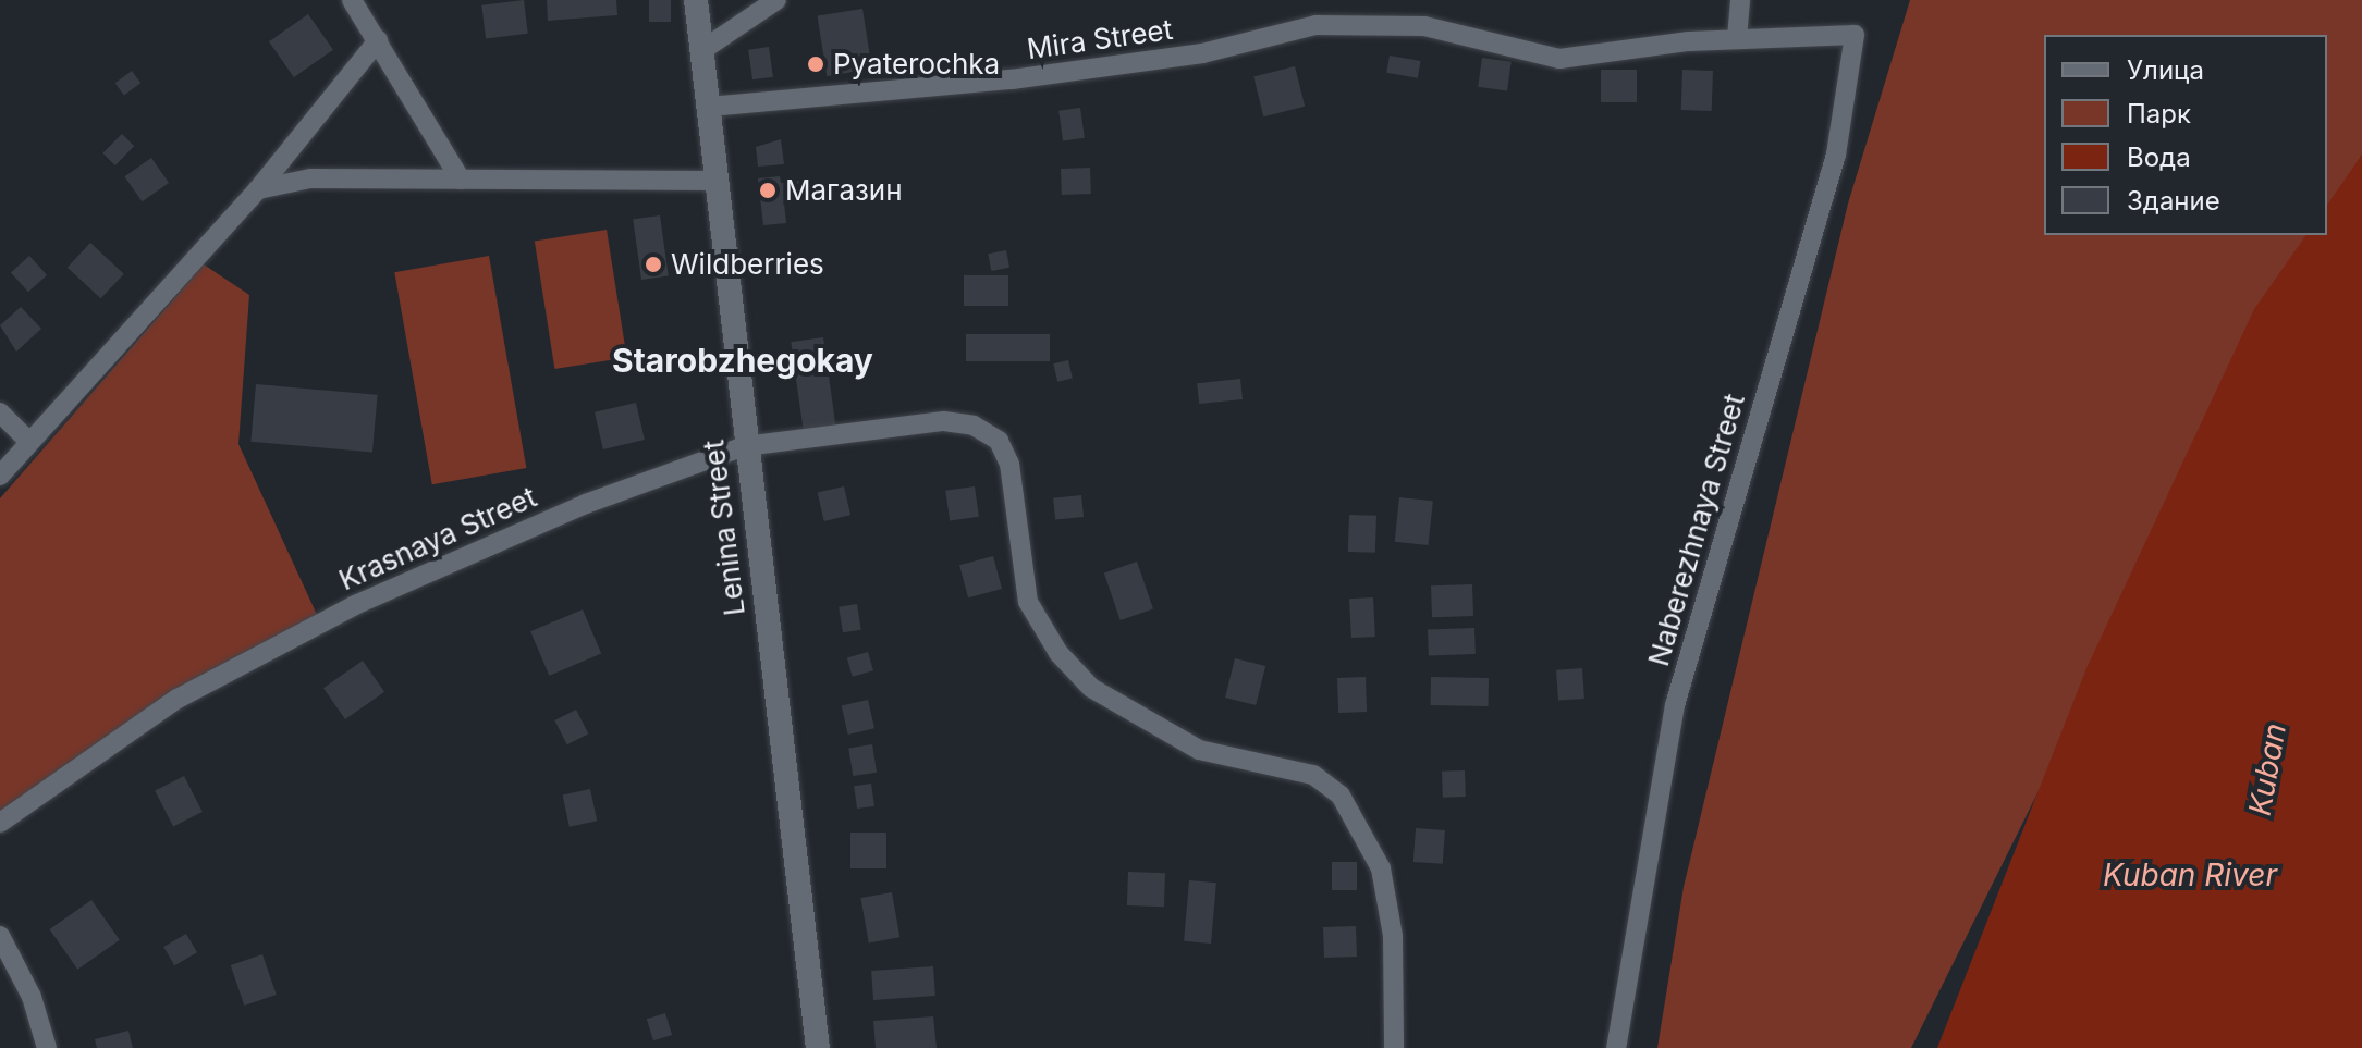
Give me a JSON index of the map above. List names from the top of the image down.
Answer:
{
  "streets": {
    "street": [
      "Mira Street",
      "Lenina Street",
      "Naberezhnaya Street",
      "Krasnaya Street"
    ]
  },
  "crossings": [
    ["Mira Street", "Lenina Street"],
    ["Mira Street", "Naberezhnaya Street"],
    ["Lenina Street", "Krasnaya Street"]
  ],
  "districts": ["Starobzhegokay"],
  "water": ["Kuban", "Kuban River"],
  "places": ["Pyaterochka", "Магазин", "Wildberries"],
  "legend": [
    "Улица",
    "Парк",
    "Вода",
    "Здание"
  ]
}
